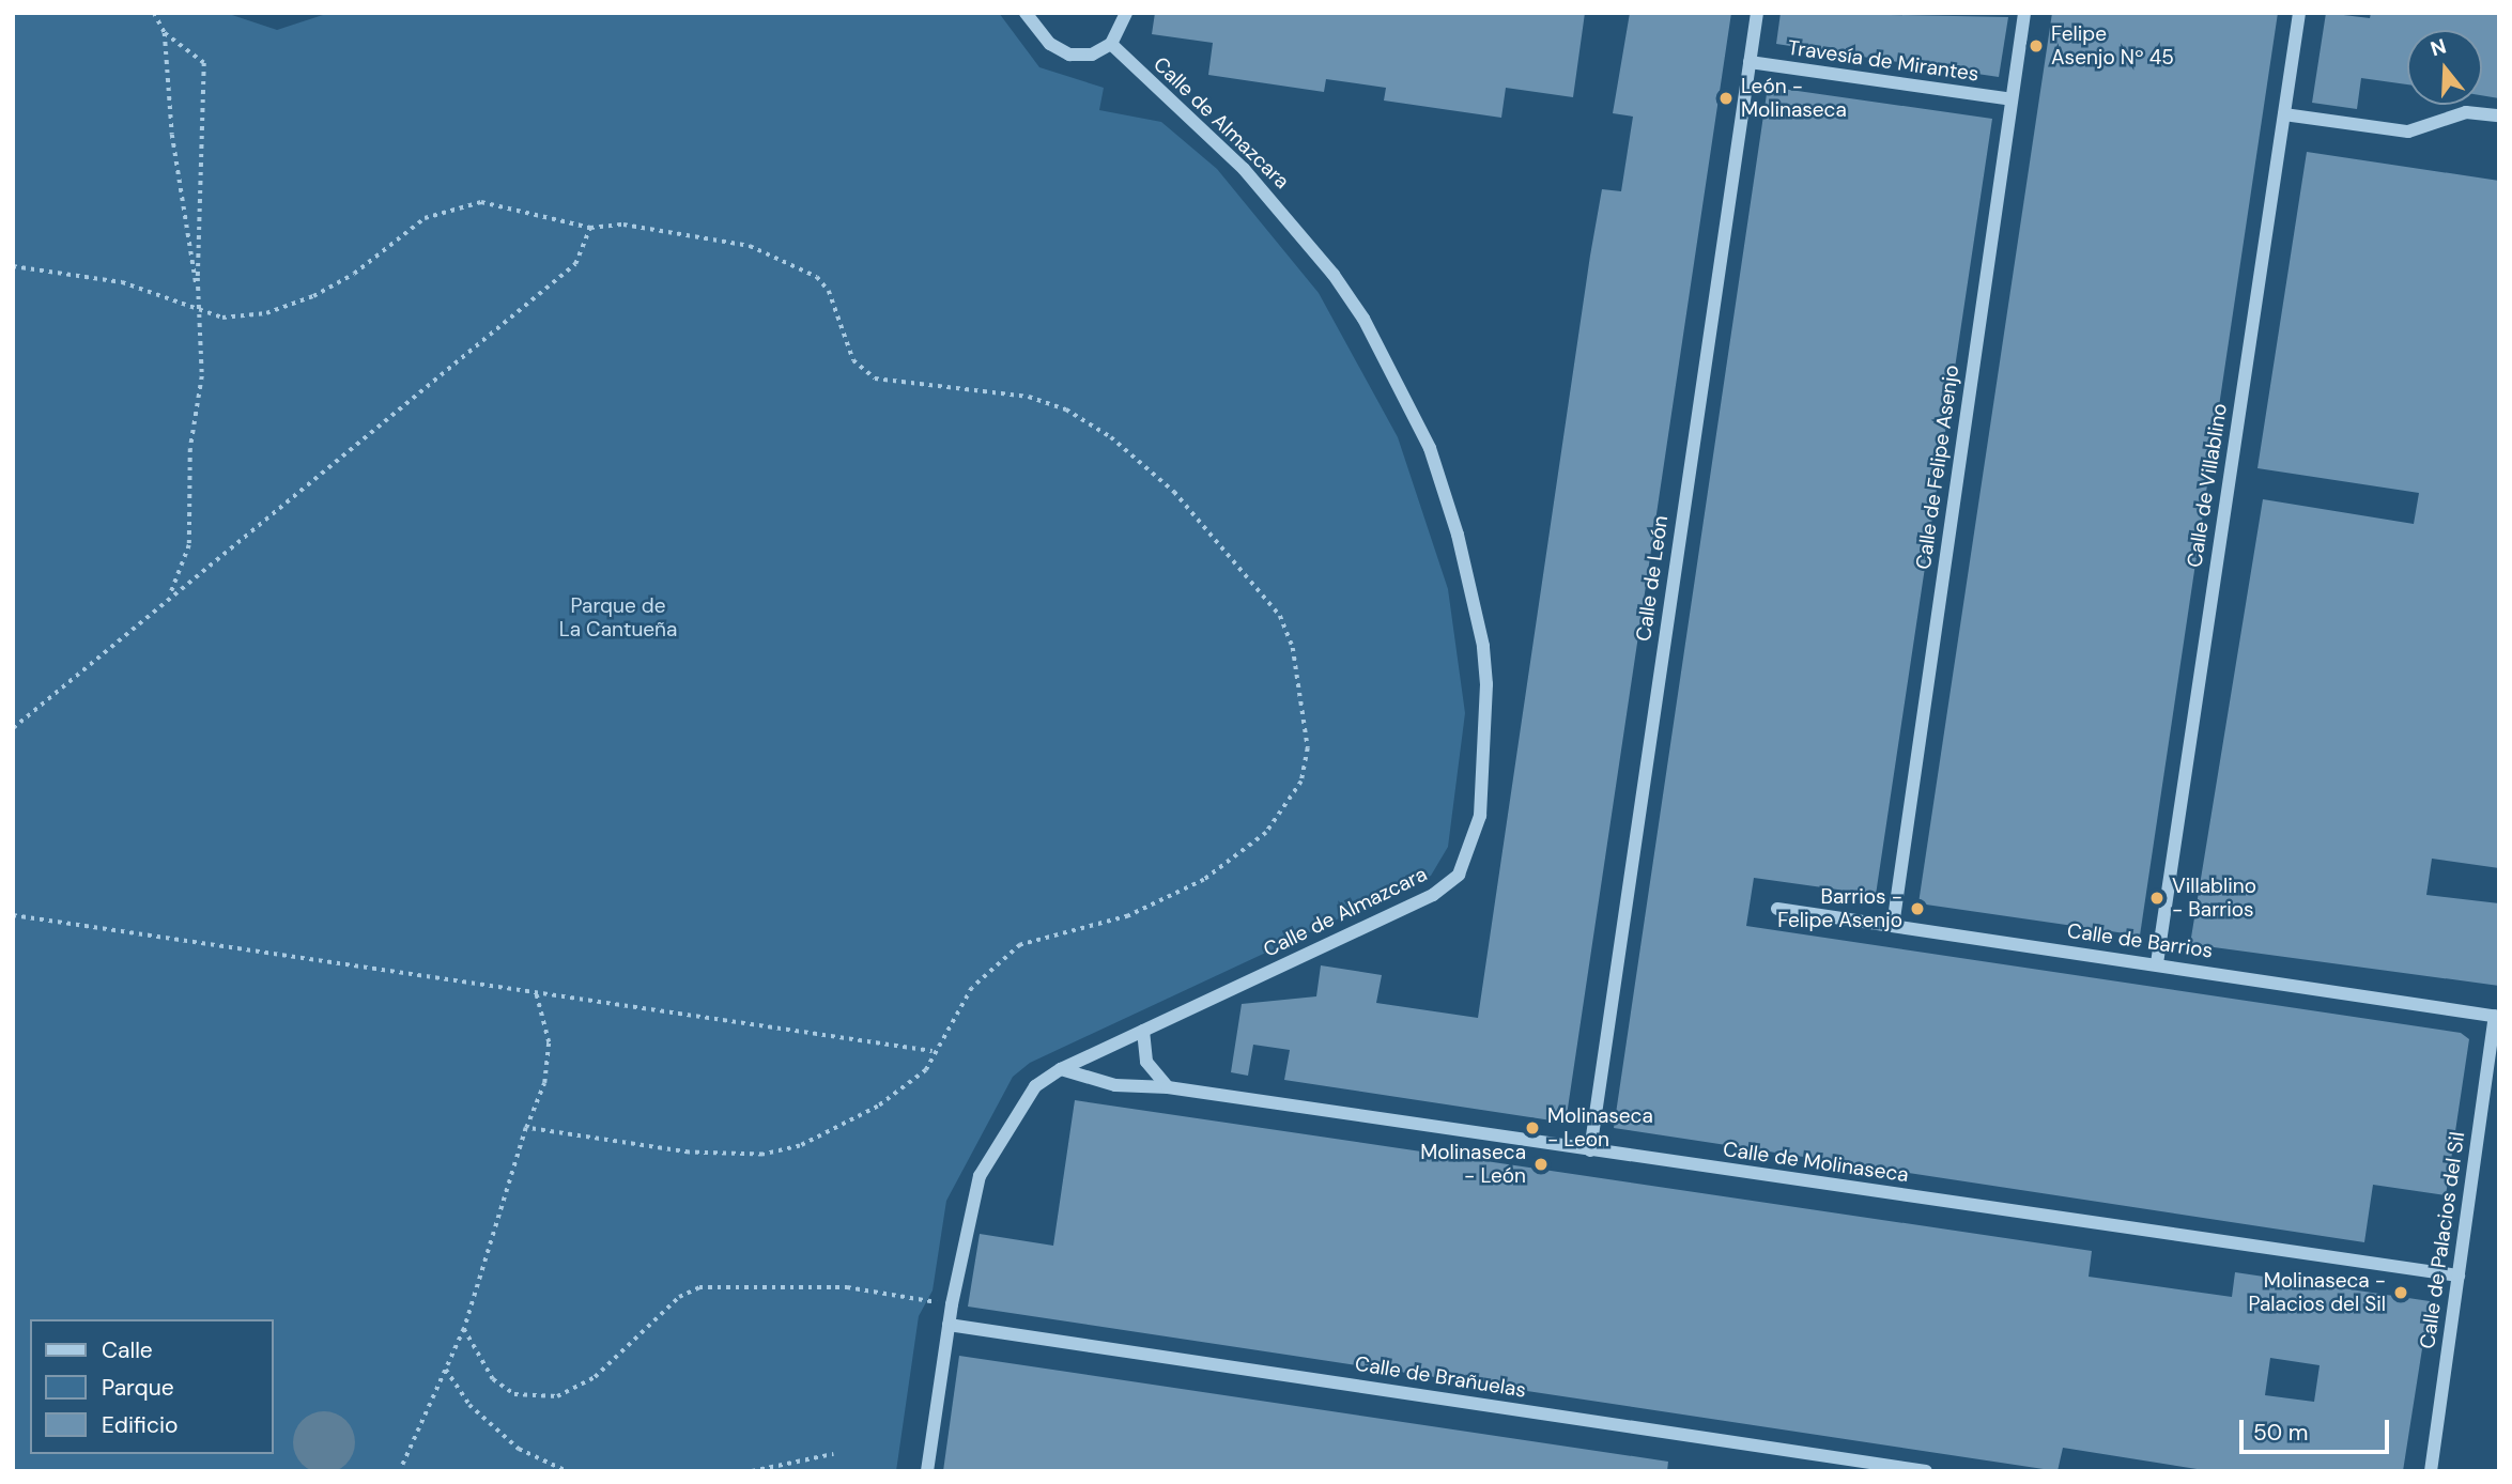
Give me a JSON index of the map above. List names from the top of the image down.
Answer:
{
  "streets": {
    "street": [
      "Travesía de Mirantes",
      "Calle de Almazcara",
      "Calle de Felipe Asenjo",
      "Calle de Villablino",
      "Calle de León",
      "Calle de Barrios",
      "Calle de Molinaseca",
      "Calle de Palacios del Sil",
      "Calle de Brañuelas"
    ]
  },
  "crossings": [
    ["Travesía de Mirantes", "Calle de Felipe Asenjo"],
    ["Travesía de Mirantes", "Calle de León"],
    ["Calle de Almazcara", "Calle de Molinaseca"],
    ["Calle de Almazcara", "Calle de Brañuelas"],
    ["Calle de Felipe Asenjo", "Calle de Barrios"],
    ["Calle de Villablino", "Calle de Barrios"],
    ["Calle de León", "Calle de Molinaseca"],
    ["Calle de Barrios", "Calle de Palacios del Sil"],
    ["Calle de Molinaseca", "Calle de Palacios del Sil"]
  ],
  "parks": ["Parque de La Cantueña"],
  "places": [
    "Felipe Asenjo Nº 45",
    "León - Molinaseca",
    "Villablino - Barrios",
    "Barrios - Felipe Asenjo",
    "Molinaseca - Leon",
    "Molinaseca - León",
    "Molinaseca - Palacios del Sil"
  ],
  "legend": ["Calle", "Parque", "Edificio"],
  "scale_bar": "50 m",
  "north": "top"
}
